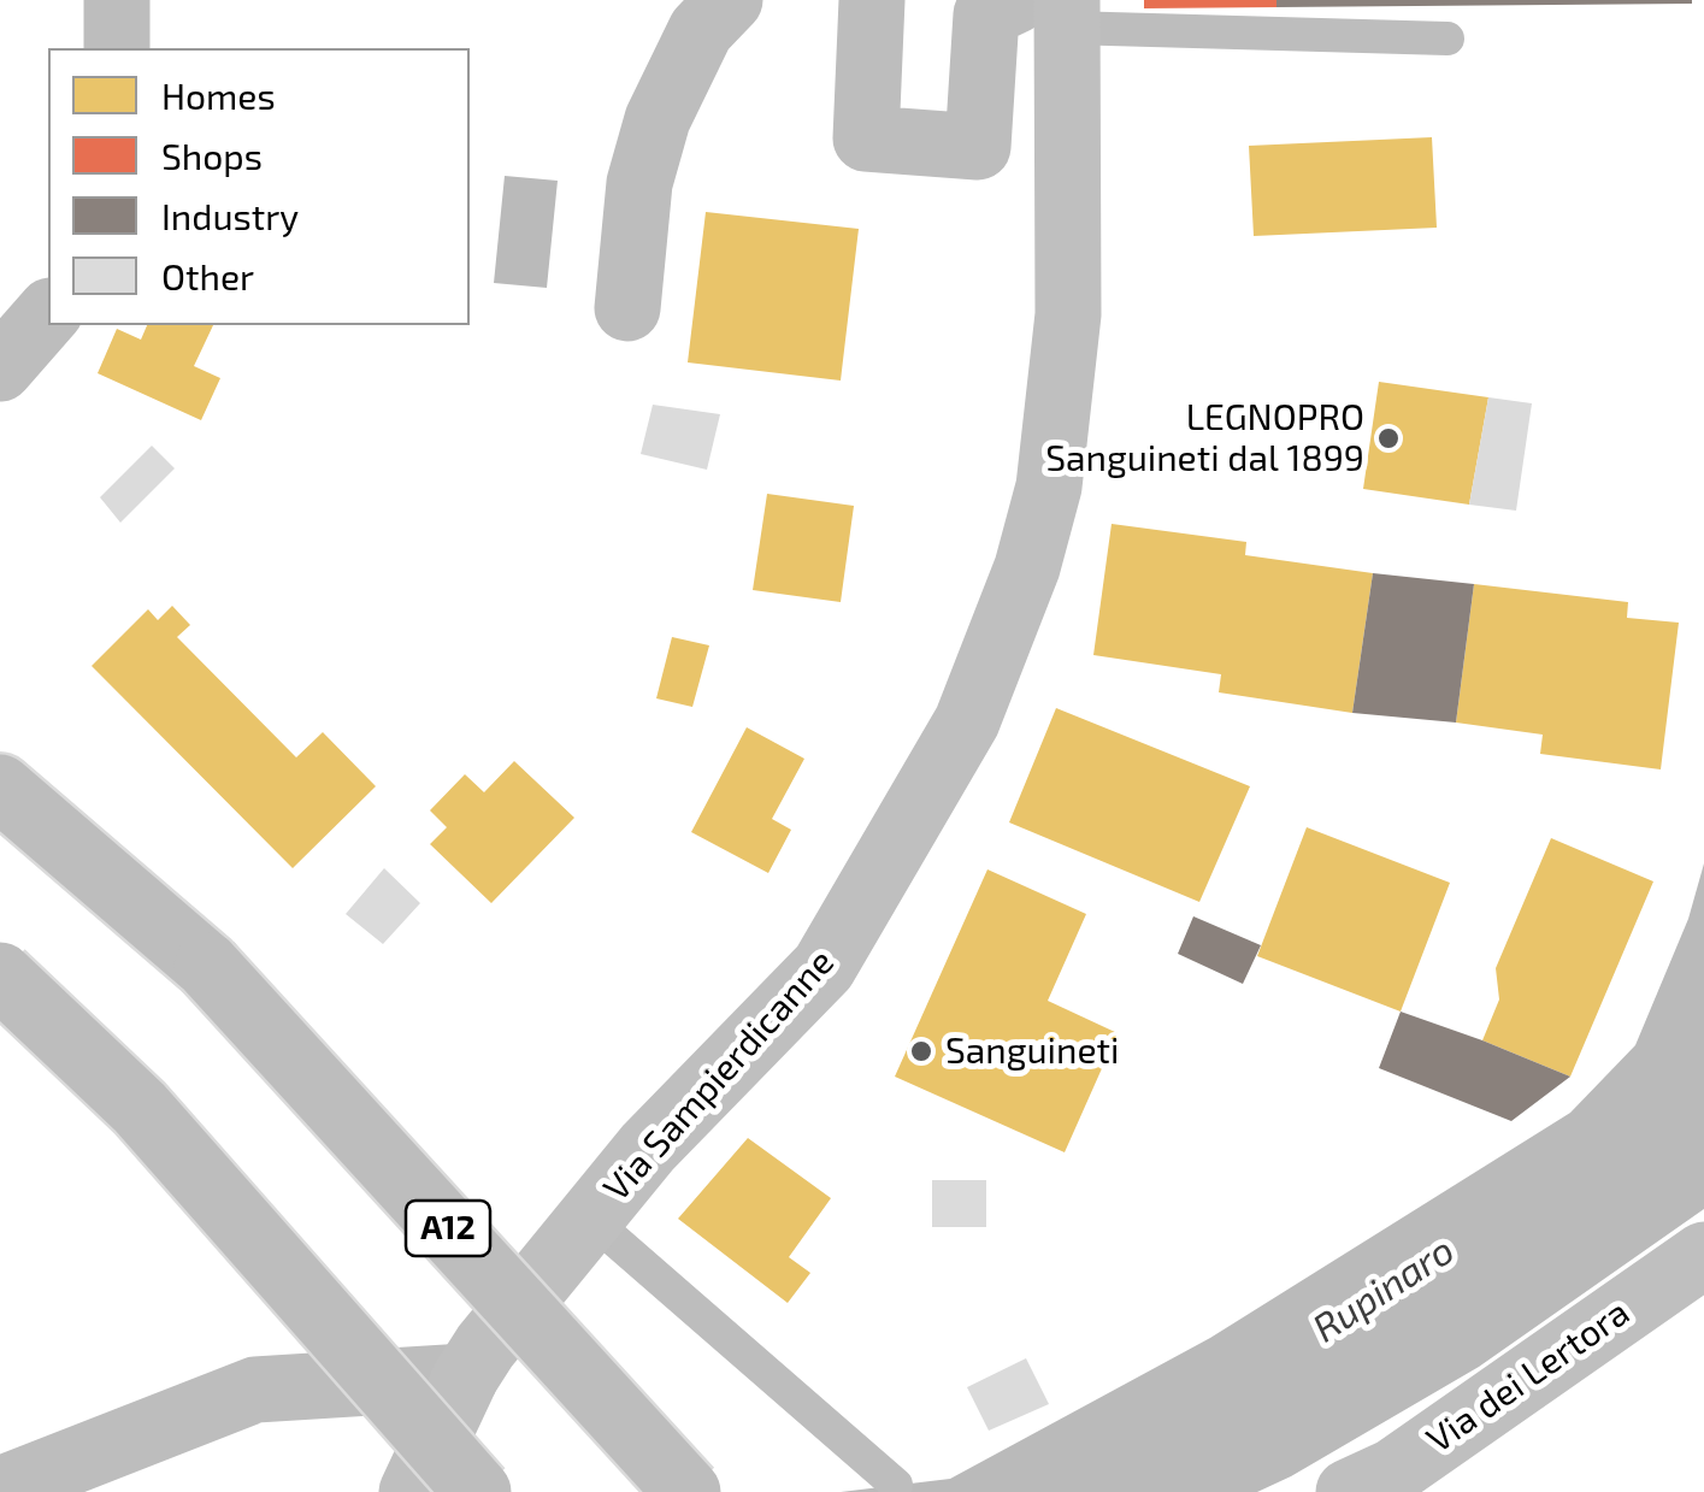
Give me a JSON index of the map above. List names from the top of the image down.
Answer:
{
  "streets": {
    "main road": ["Via Sampierdicanne", "A12", "Via dei Lertora"]
  },
  "water": ["Rupinaro"],
  "places": ["LEGNOPRO Sanguineti dal 1899", "Sanguineti"],
  "legend": [
    "Homes",
    "Shops",
    "Industry",
    "Other"
  ]
}
